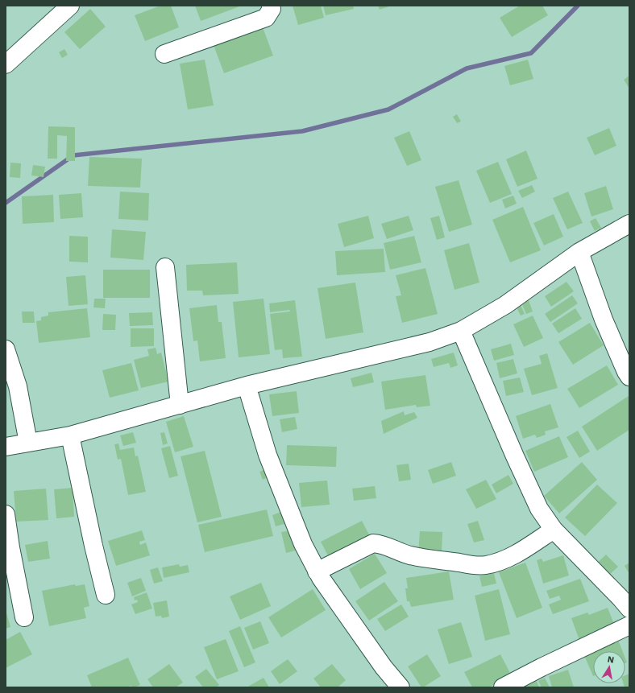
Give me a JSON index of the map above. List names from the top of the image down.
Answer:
{
  "north": "top"
}
